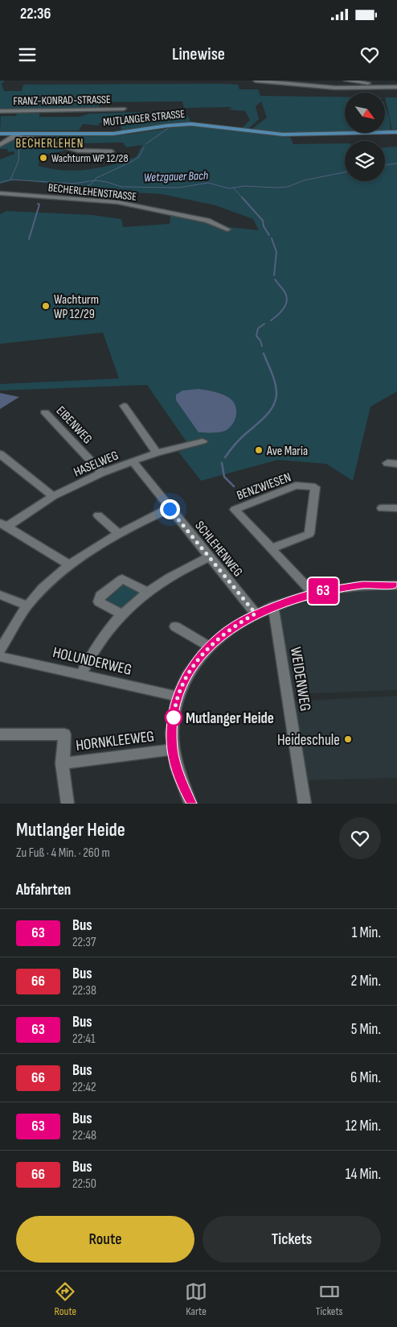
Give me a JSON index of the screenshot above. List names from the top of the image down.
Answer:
{
  "streets": {
    "main road": ["MUTLANGER STRASSE"],
    "street": [
      "FRANZ-KONRAD-STRASSE",
      "BECHERLEHENSTRASSE",
      "EIBENWEG",
      "HASELWEG",
      "BENZWIESEN",
      "SCHLEHENWEG",
      "HOLUNDERWEG",
      "WEIDENWEG",
      "HORNKLEEWEG"
    ]
  },
  "crossings": [
    ["EIBENWEG", "HASELWEG"],
    ["HASELWEG", "SCHLEHENWEG"]
  ],
  "districts": ["BECHERLEHEN"],
  "water": ["Wetzgauer Bach"],
  "places": [
    "Wachturm WP 12/28",
    "Wachturm WP 12/29",
    "Ave Maria",
    "Mutlanger Heide",
    "Heideschule"
  ],
  "lines": ["bus line 63"],
  "north": "bottom right",
  "page": {
    "status": "22:36",
    "header": "Linewise",
    "on_map": "63",
    "heading": [
      ["Mutlanger Heide", "Zu Fuß · 4 Min. · 260 m"],
      "Abfahrten"
    ],
    "list": [
      {
        "mark": "63",
        "name": "Bus",
        "note": "22:37",
        "value": "1 Min."
      },
      {
        "mark": "66",
        "name": "Bus",
        "note": "22:38",
        "value": "2 Min."
      },
      {
        "mark": "63",
        "name": "Bus",
        "note": "22:41",
        "value": "5 Min."
      },
      {
        "mark": "66",
        "name": "Bus",
        "note": "22:42",
        "value": "6 Min."
      },
      {
        "mark": "63",
        "name": "Bus",
        "note": "22:48",
        "value": "12 Min."
      },
      {
        "mark": "66",
        "name": "Bus",
        "note": "22:50",
        "value": "14 Min."
      }
    ],
    "buttons": ["Route", "Tickets"],
    "tabs": ["Route", "Karte", "Tickets"]
  }
}
